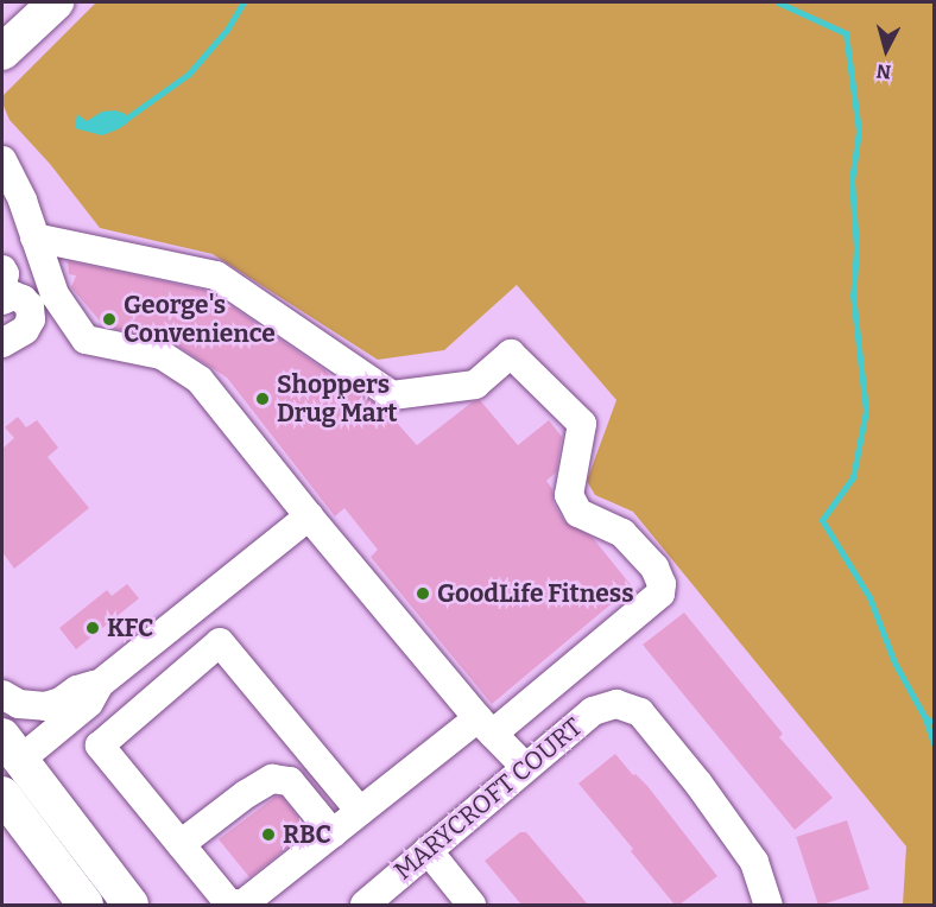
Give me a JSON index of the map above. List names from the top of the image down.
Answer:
{
  "streets": {
    "street": ["MARYCROFT COURT"]
  },
  "places": [
    "George's Convenience",
    "Shoppers Drug Mart",
    "GoodLife Fitness",
    "KFC",
    "RBC"
  ],
  "north": "bottom"
}
